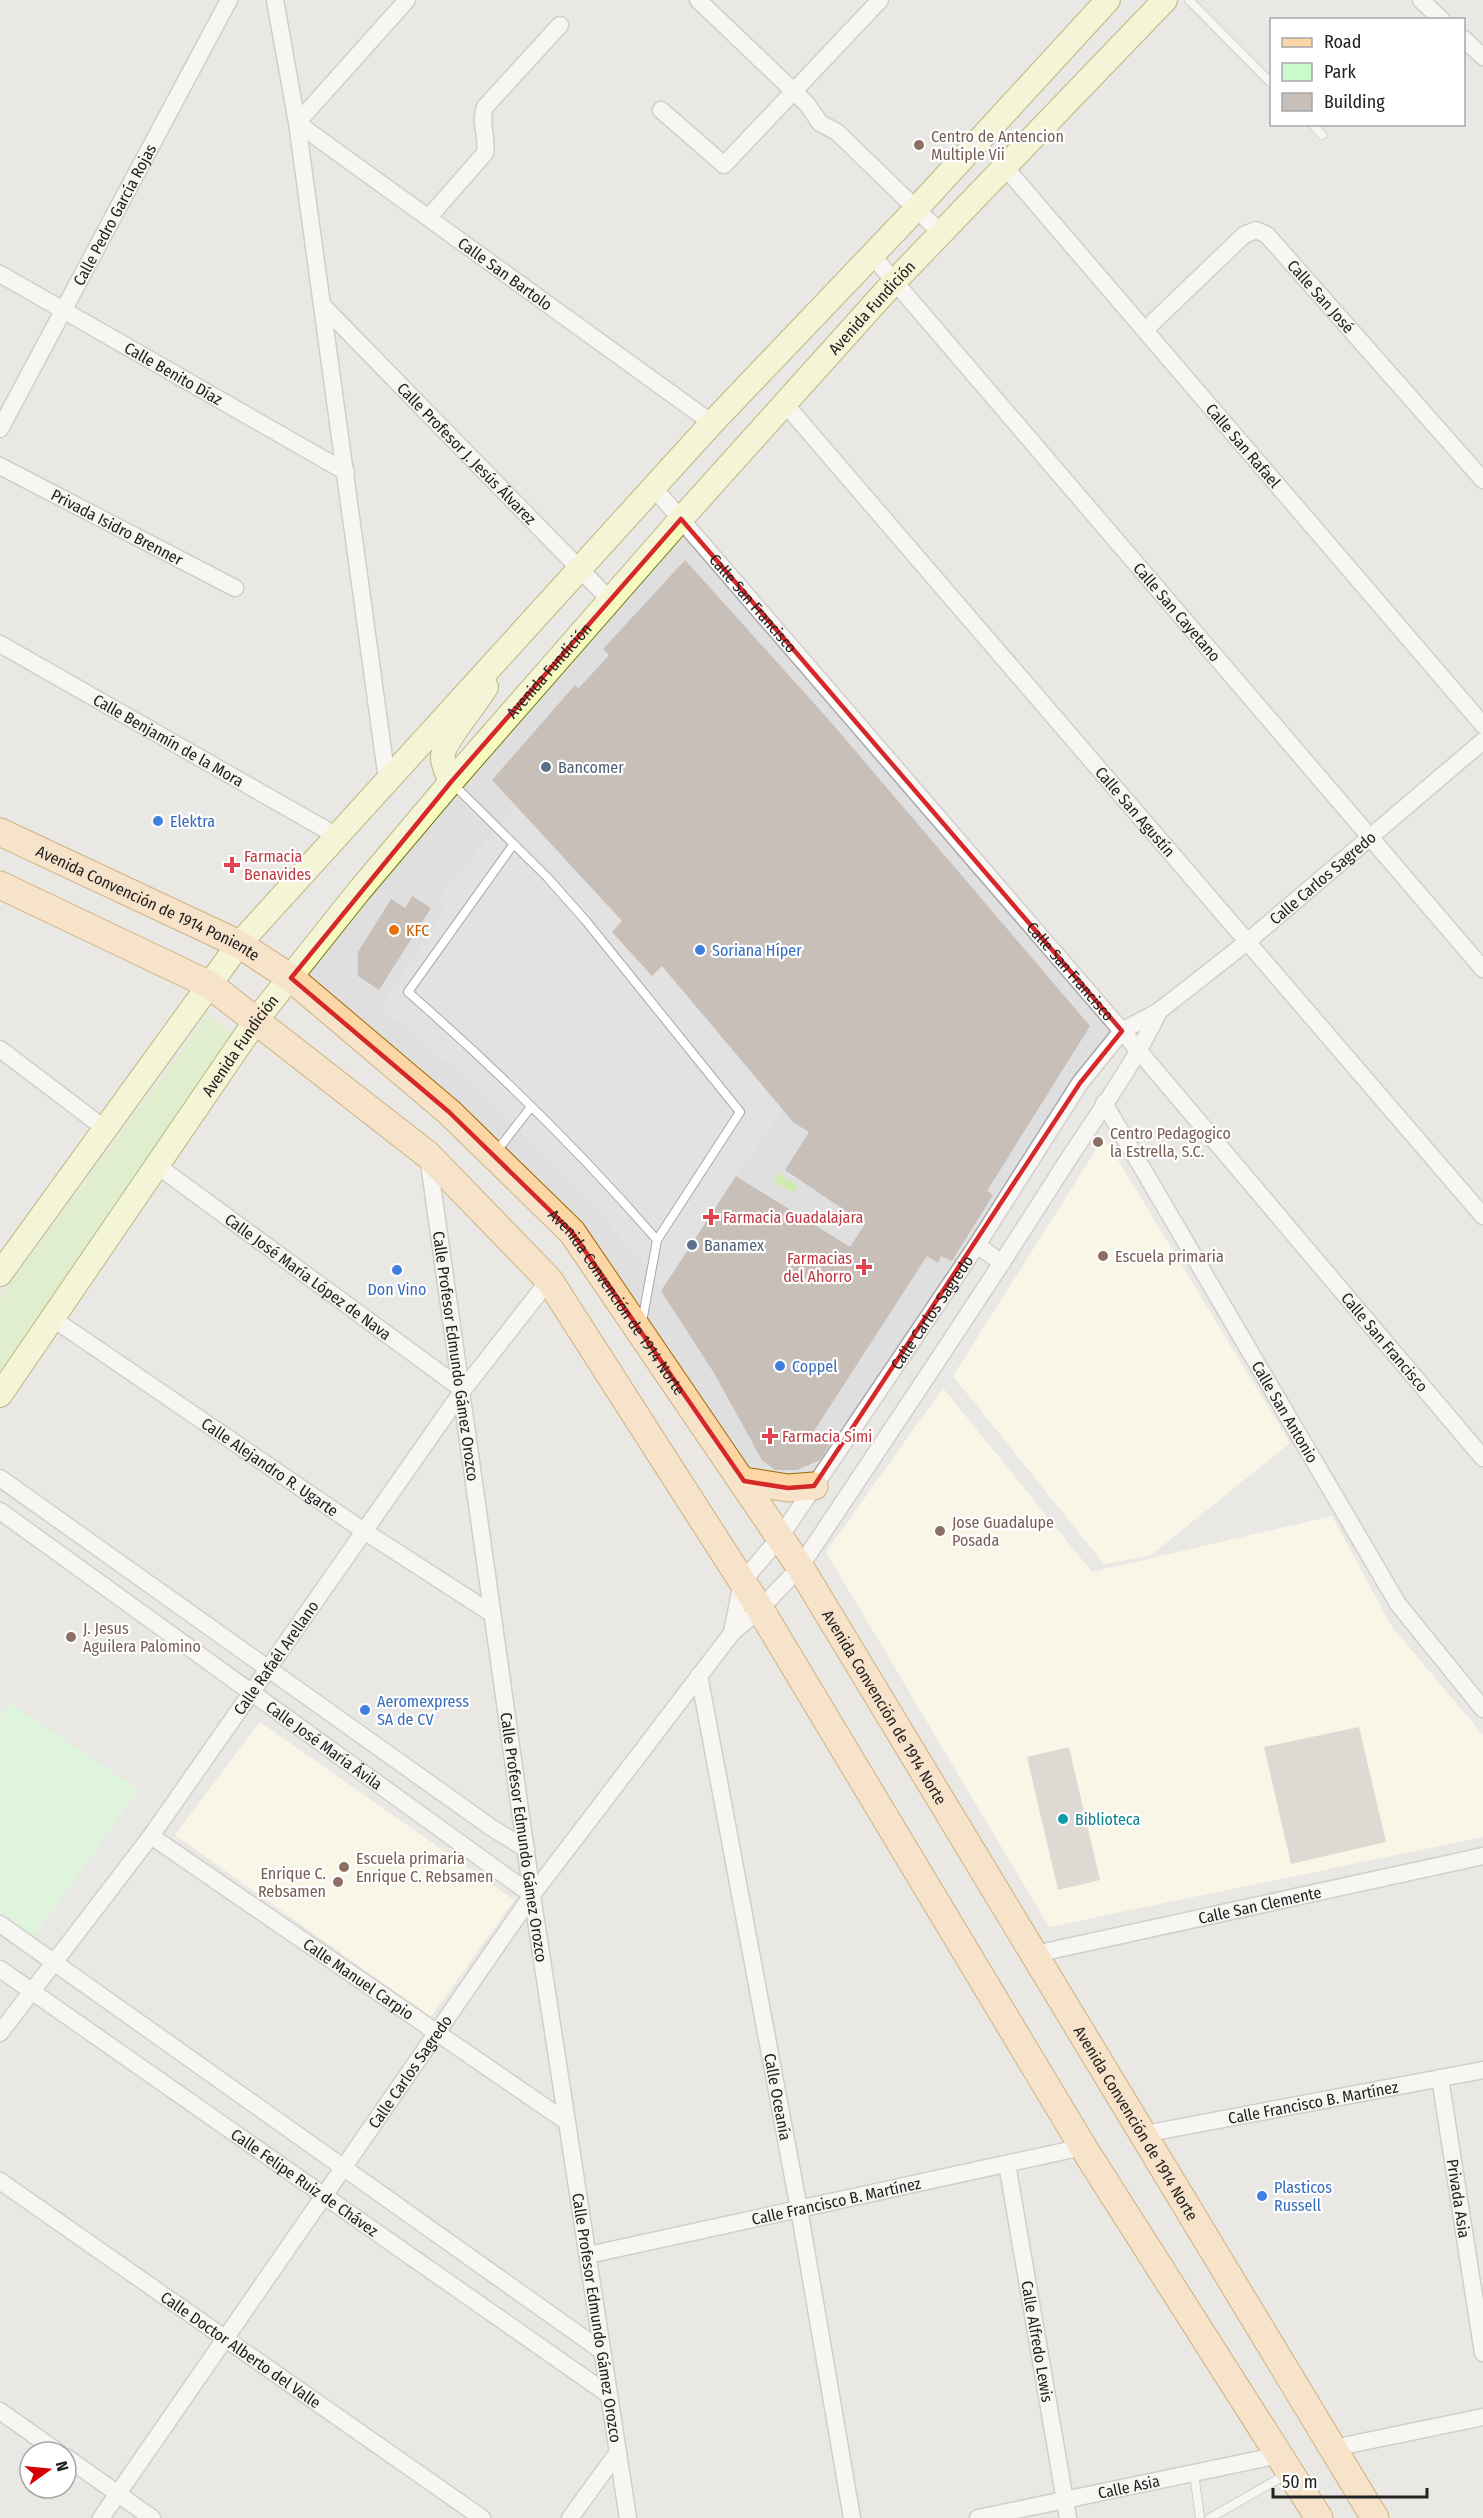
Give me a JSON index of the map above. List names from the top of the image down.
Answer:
{
  "streets": {
    "main road": ["Avenida Convención de 1914 Poniente", "Avenida Convención de 1914 Norte"],
    "street": [
      "Calle Pedro García Rojas",
      "Calle San Bartolo",
      "Calle San José",
      "Avenida Fundición",
      "Calle Benito Díaz",
      "Calle San Rafael",
      "Calle Profesor J. Jesús Álvarez",
      "Privada Isidro Brenner",
      "Calle San Francisco",
      "Calle San Cayetano",
      "Calle Benjamín de la Mora",
      "Calle San Agustín",
      "Calle Carlos Sagredo",
      "Calle José María López de Nava",
      "Calle Profesor Edmundo Gámez Orozco",
      "Calle San Antonio",
      "Calle Alejandro R. Ugarte",
      "Calle Rafaél Arellano",
      "Calle José María Ávila",
      "Calle San Clemente",
      "Calle Manuel Carpio",
      "Calle Oceanía",
      "Calle Francisco B. Martínez",
      "Calle Felipe Ruiz de Chávez",
      "Privada Asia",
      "Calle Alfredo Lewis",
      "Calle Doctor Alberto del Valle",
      "Calle Asia"
    ]
  },
  "crossings": [
    ["Calle Pedro García Rojas", "Calle Benito Díaz"],
    ["Calle San José", "Calle San Rafael"],
    ["Avenida Fundición", "Calle San Rafael"],
    ["Avenida Fundición", "Calle Profesor J. Jesús Álvarez"],
    ["Avenida Fundición", "Calle San Francisco"],
    ["Avenida Fundición", "Calle San Cayetano"],
    ["Avenida Fundición", "Calle San Agustín"],
    ["Avenida Fundición", "Avenida Convención de 1914 Poniente"],
    ["Avenida Fundición", "Calle José María López de Nava"],
    ["Avenida Fundición", "Avenida Convención de 1914 Norte"],
    ["Avenida Fundición", "Calle Alejandro R. Ugarte"],
    ["Calle San Francisco", "Calle Carlos Sagredo"],
    ["Calle San Cayetano", "Calle Carlos Sagredo"],
    ["Calle San Agustín", "Calle Carlos Sagredo"],
    ["Calle Carlos Sagredo", "Avenida Convención de 1914 Norte"],
    ["Calle Carlos Sagredo", "Calle Profesor Edmundo Gámez Orozco"],
    ["Calle Carlos Sagredo", "Calle San Antonio"],
    ["Calle Carlos Sagredo", "Calle José María Ávila"],
    ["Calle Carlos Sagredo", "Calle Manuel Carpio"],
    ["Calle Carlos Sagredo", "Calle Oceanía"],
    ["Calle Carlos Sagredo", "Calle Felipe Ruiz de Chávez"],
    ["Calle Carlos Sagredo", "Calle Doctor Alberto del Valle"],
    ["Avenida Convención de 1914 Poniente", "Avenida Convención de 1914 Norte"],
    ["Calle José María López de Nava", "Calle Profesor Edmundo Gámez Orozco"],
    ["Calle José María López de Nava", "Calle Rafaél Arellano"],
    ["Avenida Convención de 1914 Norte", "Calle San Clemente"],
    ["Avenida Convención de 1914 Norte", "Calle Francisco B. Martínez"],
    ["Calle Profesor Edmundo Gámez Orozco", "Calle Alejandro R. Ugarte"],
    ["Calle Profesor Edmundo Gámez Orozco", "Calle Rafaél Arellano"],
    ["Calle Profesor Edmundo Gámez Orozco", "Calle José María Ávila"],
    ["Calle Profesor Edmundo Gámez Orozco", "Calle Manuel Carpio"],
    ["Calle Profesor Edmundo Gámez Orozco", "Calle Francisco B. Martínez"],
    ["Calle Profesor Edmundo Gámez Orozco", "Calle Felipe Ruiz de Chávez"],
    ["Calle Alejandro R. Ugarte", "Calle Rafaél Arellano"],
    ["Calle Rafaél Arellano", "Calle José María Ávila"],
    ["Calle Rafaél Arellano", "Calle Manuel Carpio"],
    ["Calle Rafaél Arellano", "Calle Felipe Ruiz de Chávez"],
    ["Calle Oceanía", "Calle Francisco B. Martínez"],
    ["Calle Francisco B. Martínez", "Privada Asia"],
    ["Calle Francisco B. Martínez", "Calle Alfredo Lewis"],
    ["Calle Alfredo Lewis", "Calle Asia"]
  ],
  "places": {
    "other": [
      "Centro de Antencion Multiple Vii",
      "Bancomer",
      "Elektra",
      "KFC",
      "Soriana Híper",
      "Centro Pedagogico la Estrella, S.C.",
      "Banamex",
      "Escuela primaria",
      "Don Vino",
      "Coppel",
      "Jose Guadalupe Posada",
      "J. Jesus Aguilera Palomino",
      "Aeromexpress SA de CV",
      "Biblioteca",
      "Escuela primaria Enrique C. Rebsamen",
      "Enrique C. Rebsamen",
      "Plasticos Russell"
    ],
    "health": [
      "Farmacia Benavides",
      "Farmacia Guadalajara",
      "Farmacias del Ahorro",
      "Farmacia Simi"
    ]
  },
  "legend": ["Road", "Park", "Building"],
  "scale_bar": "50 m",
  "north": "right"
}
